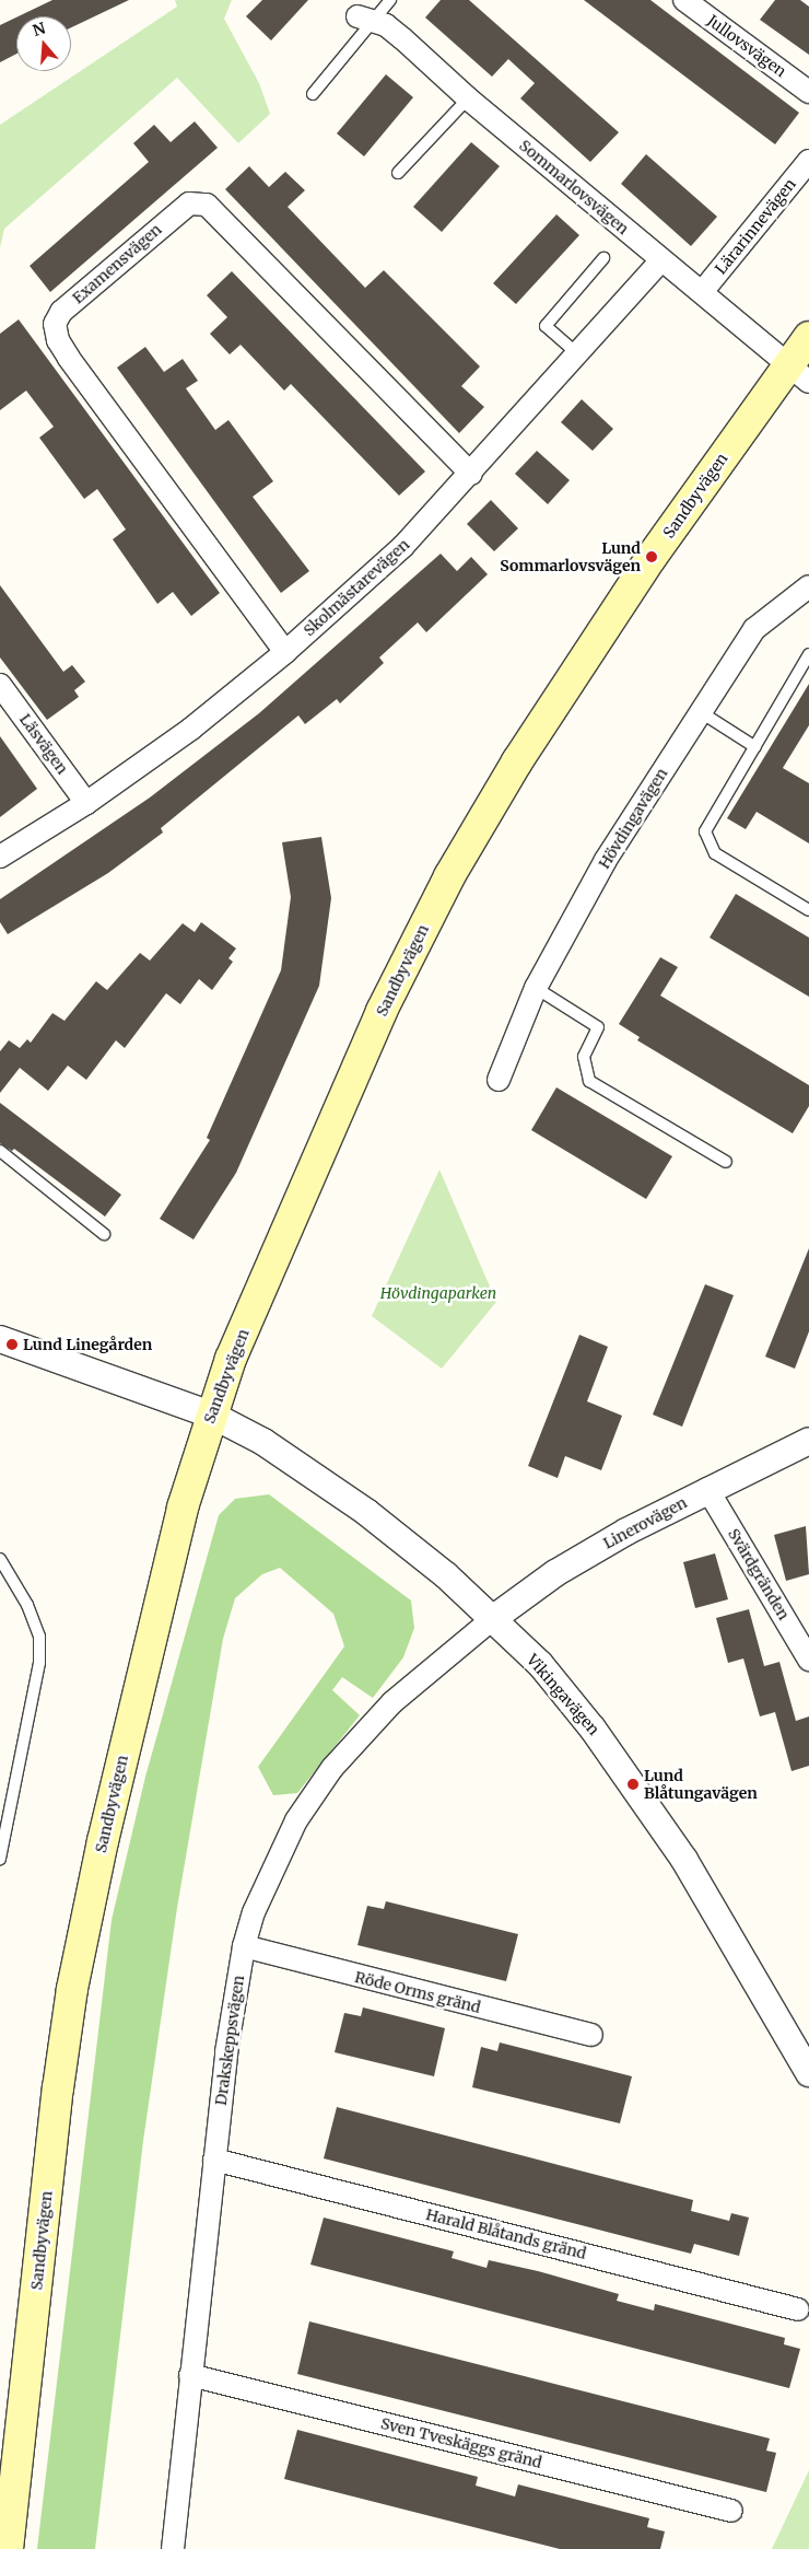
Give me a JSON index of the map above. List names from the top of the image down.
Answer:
{
  "streets": {
    "main road": ["Sandbyvägen"],
    "street": [
      "Jullovsvägen",
      "Sommarlovsvägen",
      "Lärarinnevägen",
      "Examensvägen",
      "Skolmästarevägen",
      "Läsvägen",
      "Hövdingavägen",
      "Linerovägen",
      "Svärdgränden",
      "Vikingavägen",
      "Röde Orms gränd",
      "Drakskeppsvägen",
      "Harald Blåtands gränd",
      "Sven Tveskäggs gränd"
    ]
  },
  "crossings": [
    ["Sommarlovsvägen", "Lärarinnevägen"],
    ["Sommarlovsvägen", "Sandbyvägen"],
    ["Sommarlovsvägen", "Skolmästarevägen"],
    ["Examensvägen", "Skolmästarevägen"],
    ["Sandbyvägen", "Vikingavägen"],
    ["Skolmästarevägen", "Läsvägen"],
    ["Linerovägen", "Svärdgränden"],
    ["Linerovägen", "Vikingavägen"],
    ["Linerovägen", "Drakskeppsvägen"],
    ["Vikingavägen", "Drakskeppsvägen"],
    ["Röde Orms gränd", "Drakskeppsvägen"],
    ["Drakskeppsvägen", "Harald Blåtands gränd"],
    ["Drakskeppsvägen", "Sven Tveskäggs gränd"]
  ],
  "parks": ["Hövdingaparken"],
  "places": ["Lund Sommarlovsvägen", "Lund Linegården", "Lund Blåtungavägen"],
  "north": "top"
}
